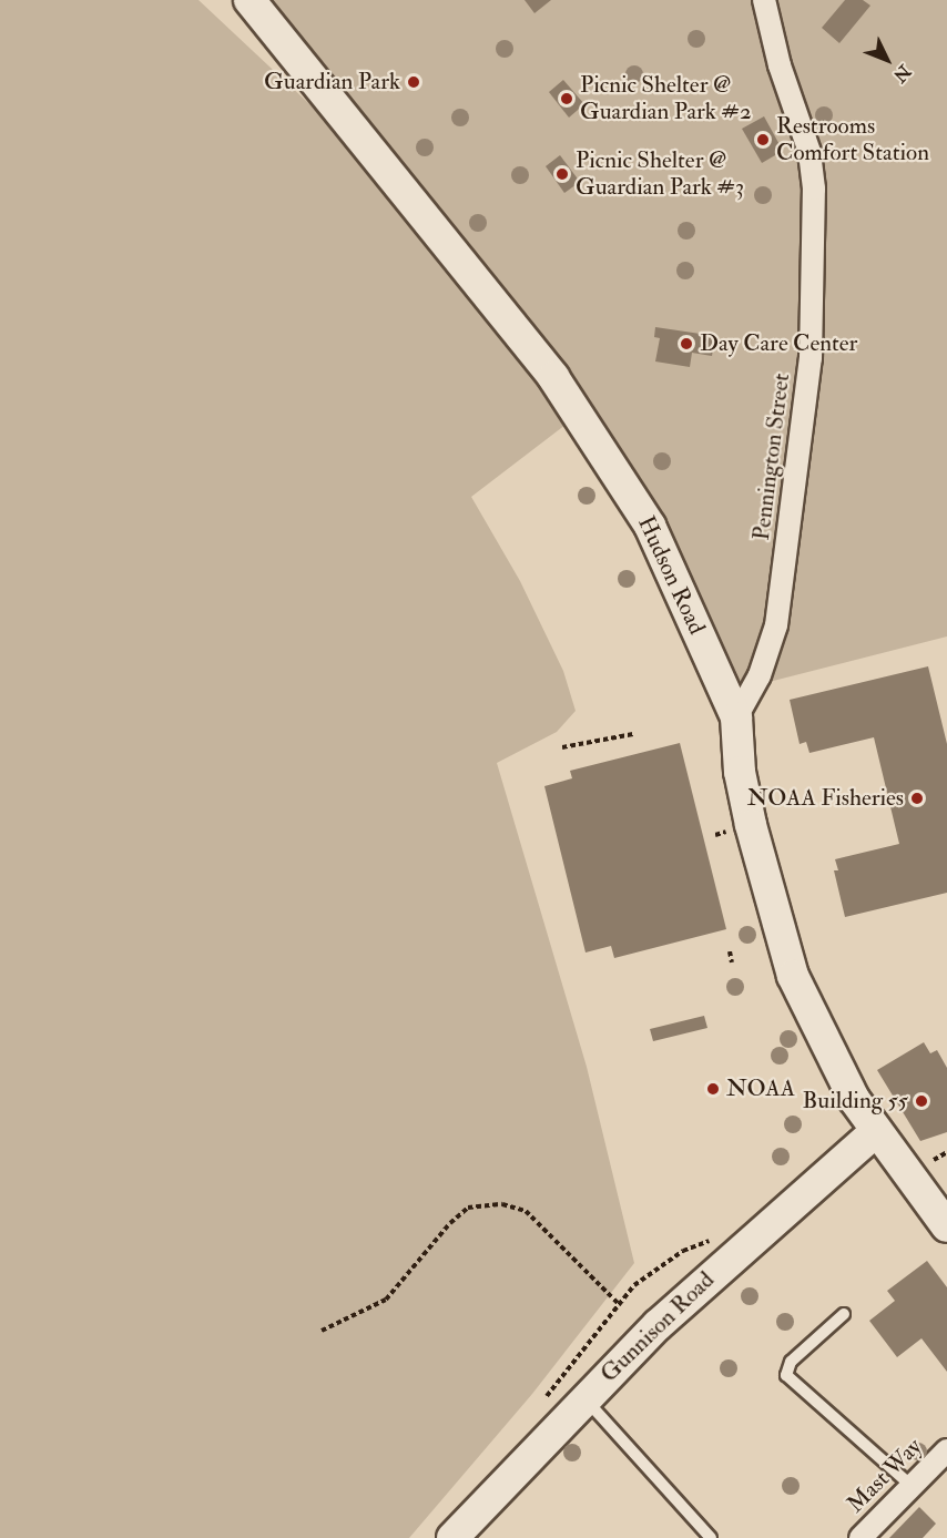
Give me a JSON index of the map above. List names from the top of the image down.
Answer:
{
  "streets": {
    "street": [
      "Pennington Street",
      "Hudson Road",
      "Gunnison Road",
      "Mast Way"
    ]
  },
  "crossings": [
    ["Pennington Street", "Hudson Road"],
    ["Hudson Road", "Gunnison Road"]
  ],
  "places": [
    "Guardian Park",
    "Picnic Shelter @ Guardian Park #2",
    "Restrooms Comfort Station",
    "Picnic Shelter @ Guardian Park #3",
    "Day Care Center",
    "NOAA Fisheries",
    "NOAA",
    "Building 55"
  ],
  "north": "bottom right"
}
